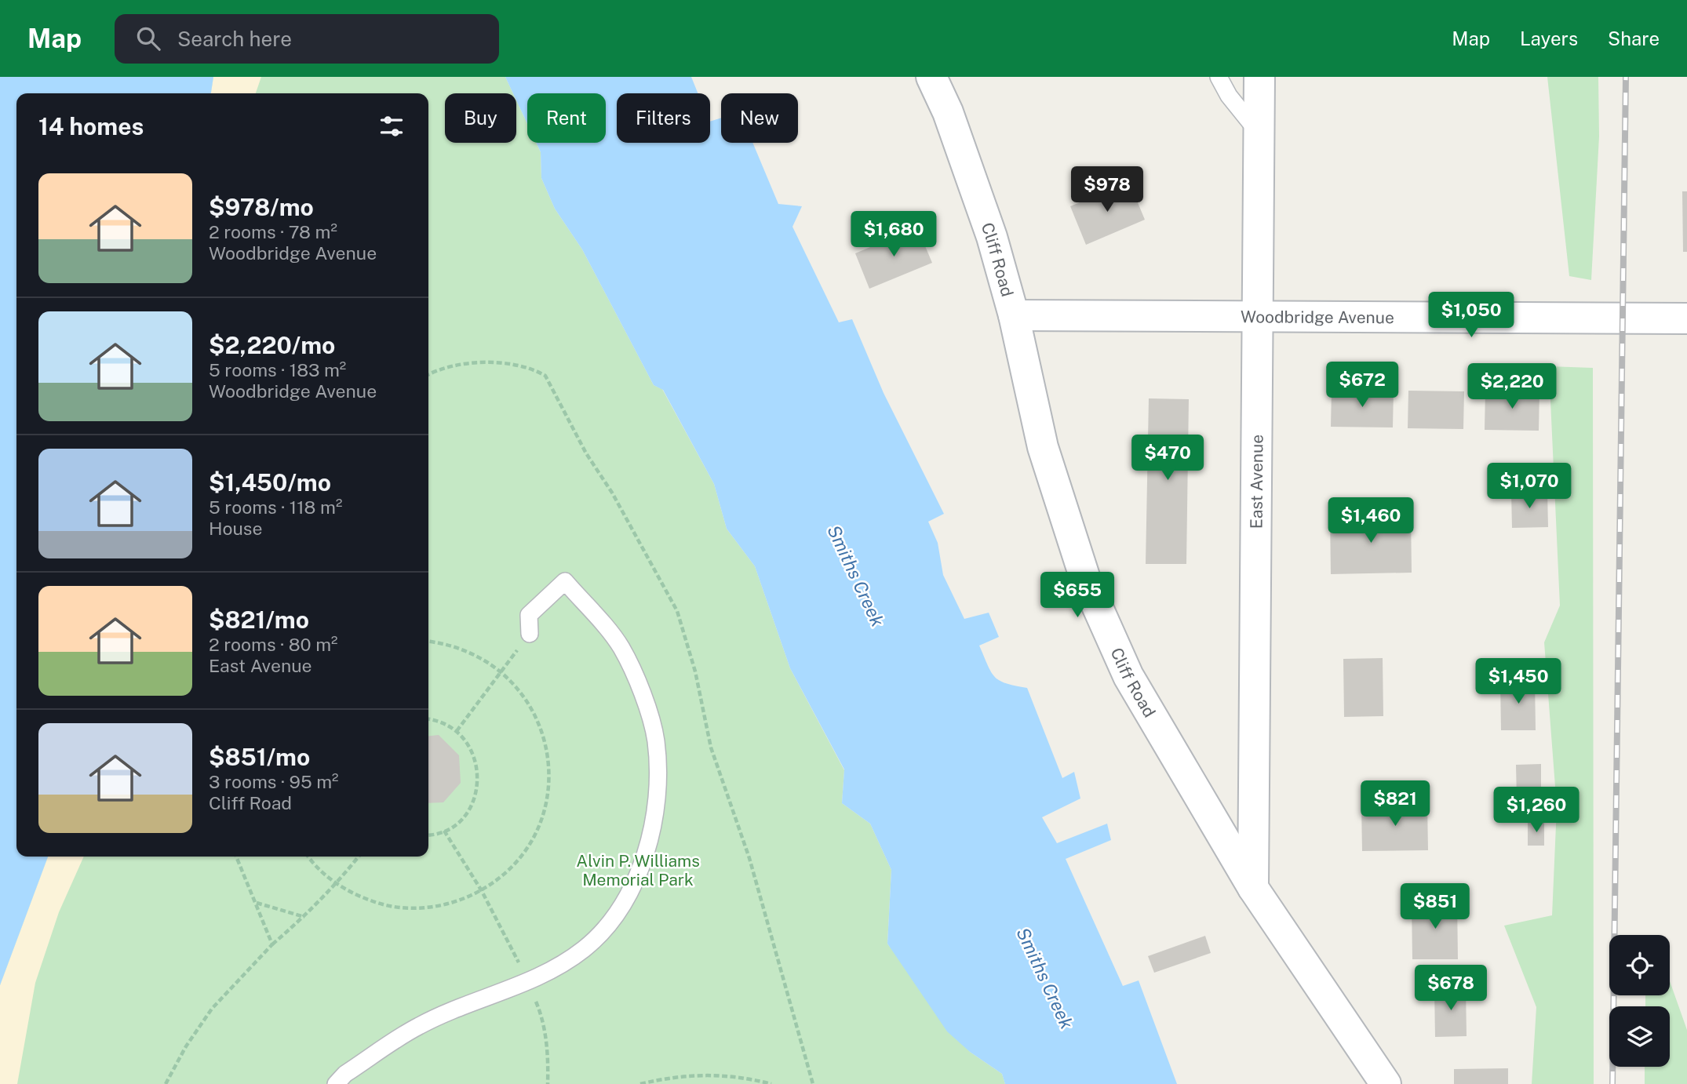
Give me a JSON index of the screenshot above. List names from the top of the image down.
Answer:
{
  "streets": {
    "street": ["Cliff Road", "Woodbridge Avenue", "East Avenue"]
  },
  "crossings": [
    ["Cliff Road", "Woodbridge Avenue"],
    ["Cliff Road", "East Avenue"],
    ["Woodbridge Avenue", "East Avenue"]
  ],
  "water": ["Smiths Creek"],
  "parks": ["Alvin P. Williams Memorial Park"],
  "page": {
    "header": "Map",
    "search": "Search here",
    "nav": ["Map", "Layers", "Share"],
    "chip": [
      "Buy",
      "Rent",
      "Filters",
      "New"
    ],
    "heading": "14 homes",
    "list": [
      {
        "name": "$978/mo",
        "note": "2 rooms · 78 m² · Woodbridge Avenue"
      },
      {
        "name": "$2,220/mo",
        "note": "5 rooms · 183 m² · Woodbridge Avenue"
      },
      {
        "name": "$1,450/mo",
        "note": "5 rooms · 118 m² · House"
      },
      {
        "name": "$821/mo",
        "note": "2 rooms · 80 m² · East Avenue"
      },
      {
        "name": "$851/mo",
        "note": "3 rooms · 95 m² · Cliff Road"
      }
    ],
    "price": [
      "$978",
      "$1,680",
      "$1,050",
      "$672",
      "$2,220",
      "$470",
      "$1,070",
      "$1,460",
      "$655",
      "$1,450",
      "$821",
      "$1,260",
      "$851",
      "$678"
    ]
  }
}
